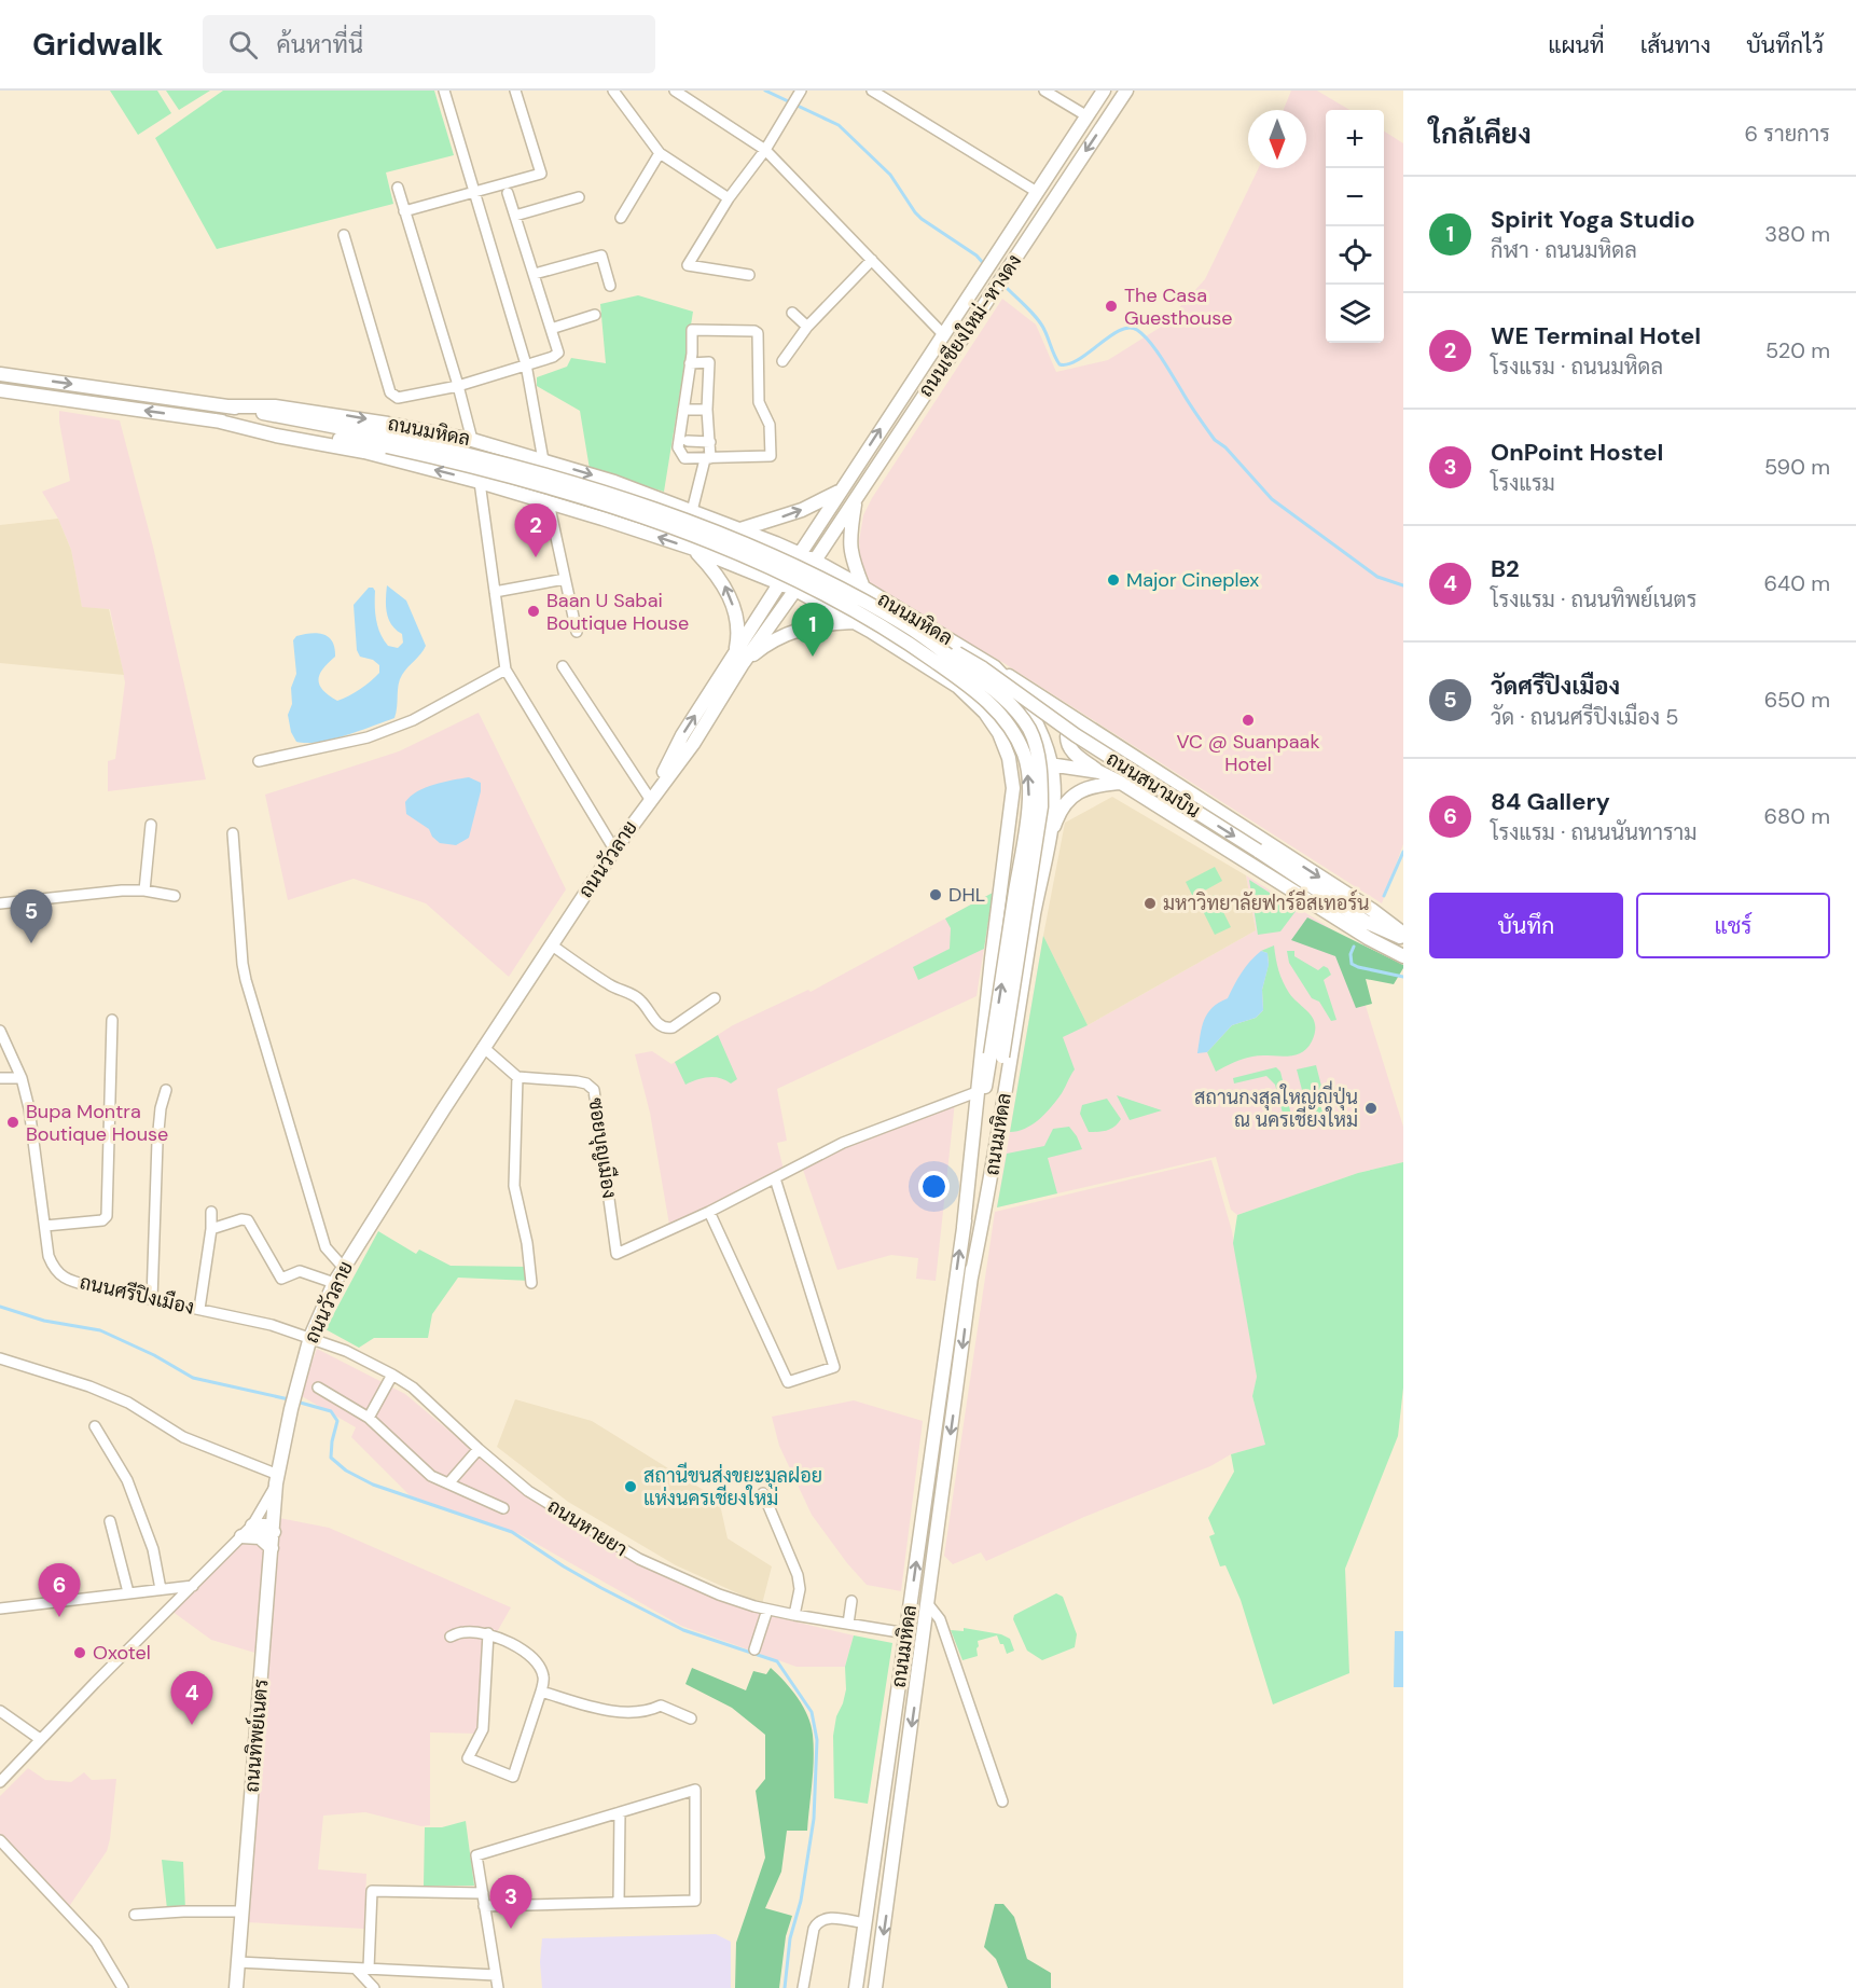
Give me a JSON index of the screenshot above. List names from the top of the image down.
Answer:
{
  "streets": {
    "main road": [
      "ถนนเชียงใหม่-หางดง",
      "ถนนมหิดล",
      "ถนนสนามบิน",
      "ถนนวัวลาย",
      "ถนนทิพย์เนตร"
    ],
    "street": ["ซอยบุญเมือง", "ถนนศรีปิงเมือง", "ถนนหายยา"]
  },
  "crossings": [
    ["ถนนเชียงใหม่-หางดง", "ถนนมหิดล"],
    ["ถนนเชียงใหม่-หางดง", "ถนนวัวลาย"],
    ["ถนนมหิดล", "ถนนสนามบิน"],
    ["ถนนมหิดล", "ถนนวัวลาย"],
    ["ถนนมหิดล", "ถนนหายยา"],
    ["ถนนวัวลาย", "ถนนศรีปิงเมือง"],
    ["ถนนวัวลาย", "ถนนหายยา"],
    ["ถนนวัวลาย", "ถนนทิพย์เนตร"],
    ["ถนนศรีปิงเมือง", "ถนนหายยา"]
  ],
  "places": [
    "The Casa Guesthouse",
    "Major Cineplex",
    "Baan U Sabai Boutique House",
    "VC @ Suanpaak Hotel",
    "DHL",
    "มหาวิทยาลัยฟาร์อีสเทอร์น",
    "สถานกงสุลใหญ่ญี่ปุ่น ณ นครเชียงใหม่",
    "Bupa Montra Boutique House",
    "สถานีขนส่งขยะมูลฝอย แห่งนครเชียงใหม่",
    "Oxotel"
  ],
  "north": "bottom",
  "page": {
    "header": "Gridwalk",
    "search": "ค้นหาที่นี่",
    "nav": ["แผนที่", "เส้นทาง", "บันทึกไว้"],
    "heading": ["ใกล้เคียง", "6 รายการ"],
    "map_buttons": ["+", "−"],
    "list": [
      {
        "mark": "1",
        "name": "Spirit Yoga Studio",
        "note": "กีฬา · ถนนมหิดล",
        "value": "380 m"
      },
      {
        "mark": "2",
        "name": "WE Terminal Hotel",
        "note": "โรงแรม · ถนนมหิดล",
        "value": "520 m"
      },
      {
        "mark": "3",
        "name": "OnPoint Hostel",
        "note": "โรงแรม",
        "value": "590 m"
      },
      {
        "mark": "4",
        "name": "B2",
        "note": "โรงแรม · ถนนทิพย์เนตร",
        "value": "640 m"
      },
      {
        "mark": "5",
        "name": "วัดศรีปิงเมือง",
        "note": "วัด · ถนนศรีปิงเมือง 5",
        "value": "650 m"
      },
      {
        "mark": "6",
        "name": "84 Gallery",
        "note": "โรงแรม · ถนนนันทาราม",
        "value": "680 m"
      }
    ],
    "pins": [
      "2",
      "1",
      "5",
      "6",
      "4",
      "3"
    ],
    "buttons": ["บันทึก", "แชร์"]
  }
}
